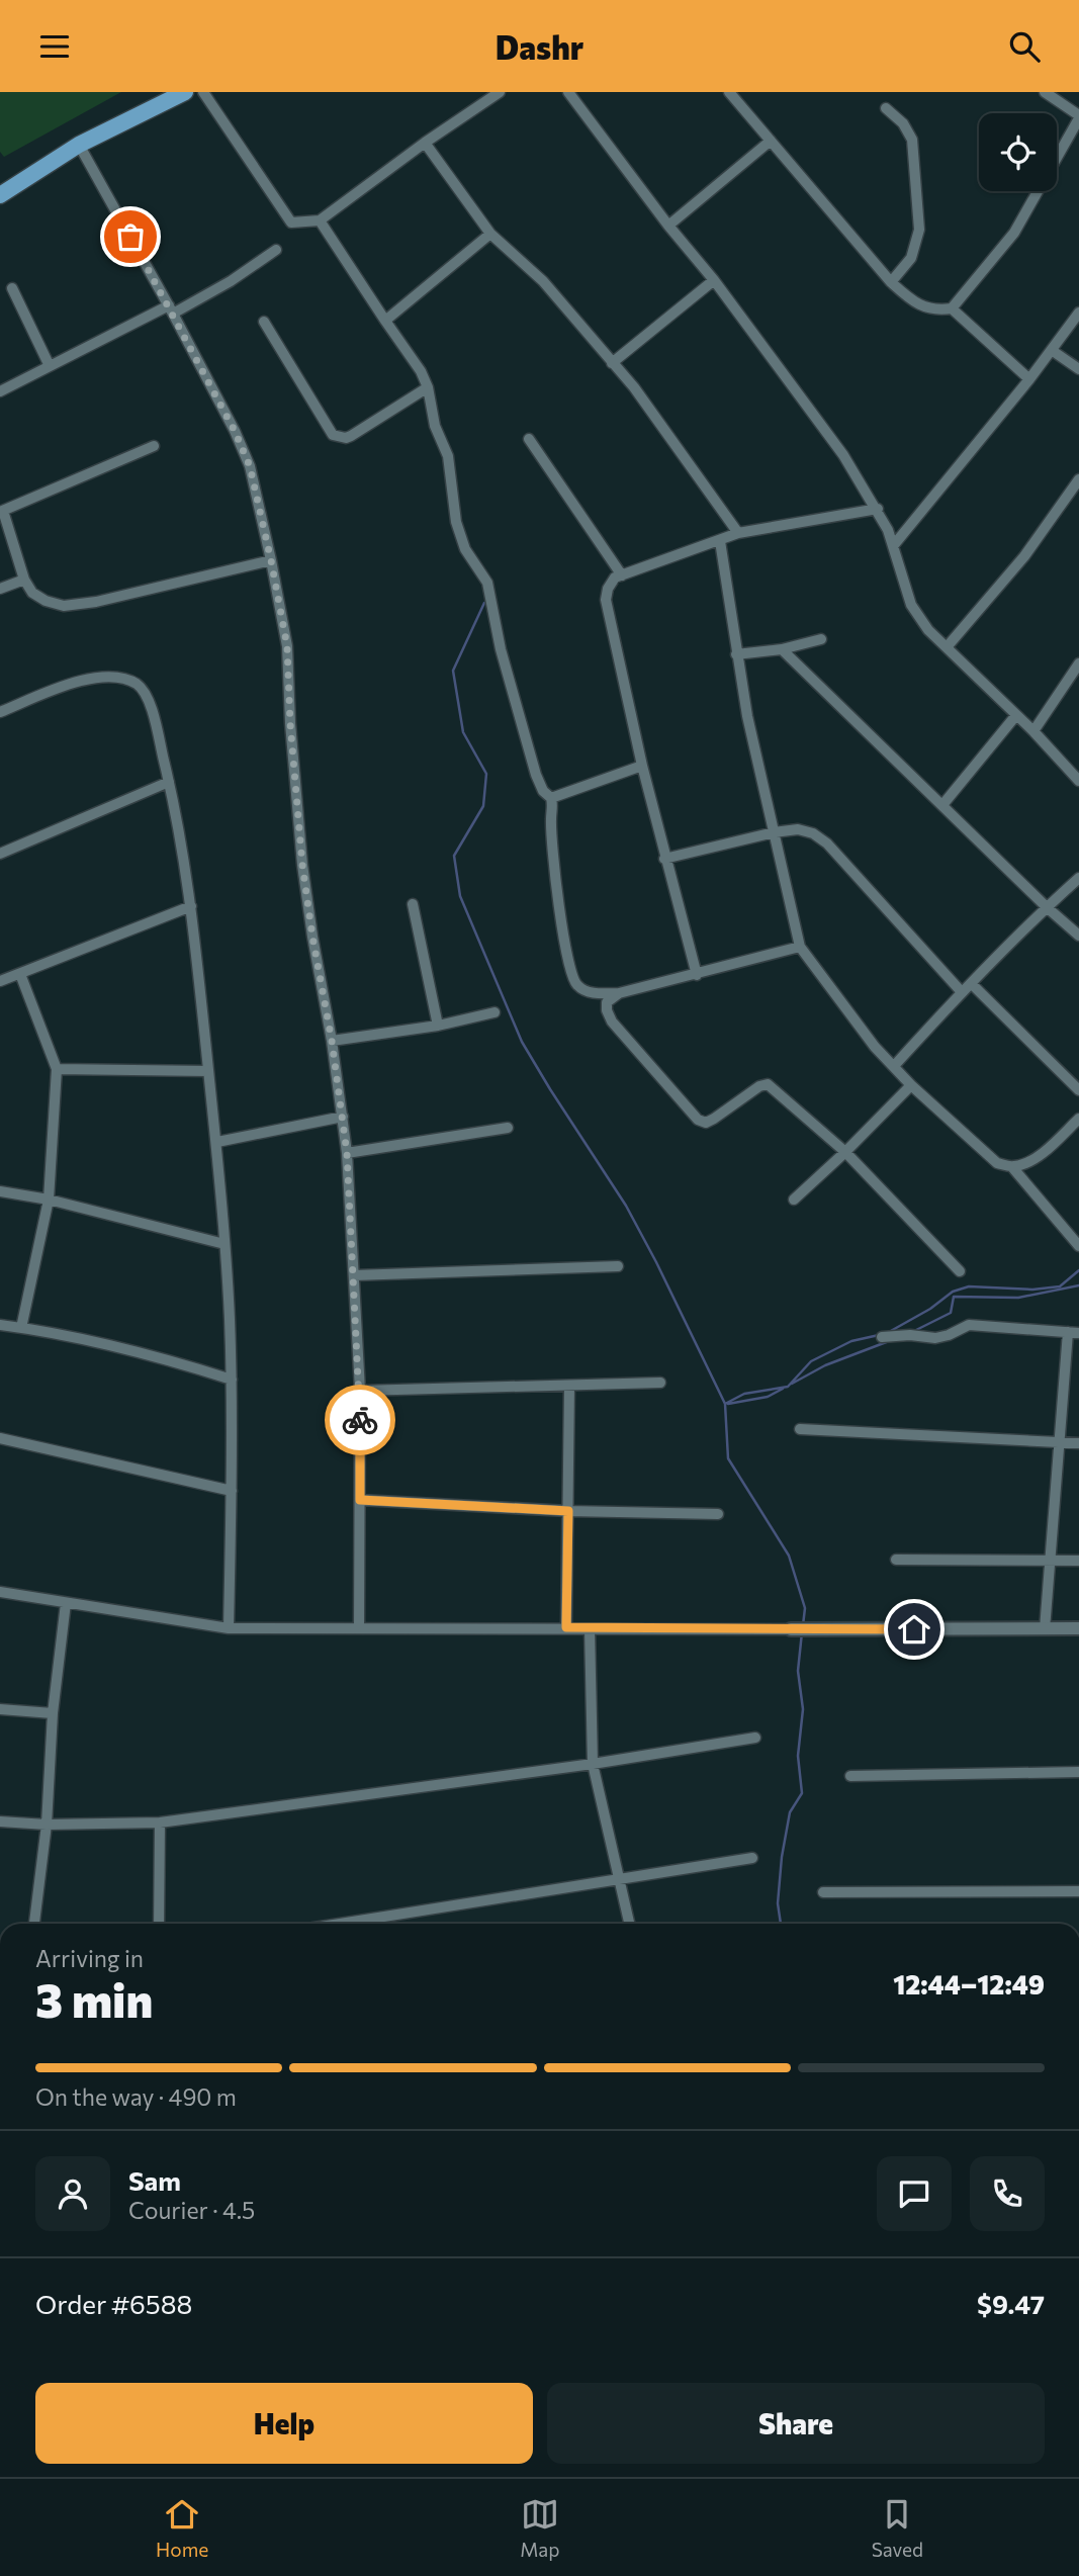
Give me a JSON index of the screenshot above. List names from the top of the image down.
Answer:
{
  "page": {
    "header": "Dashr",
    "heading": ["3 min", "Arriving in", "12:44–12:49"],
    "panel": [
      "Sam",
      "Courier · 4.5",
      "Order #6588",
      "$9.47"
    ],
    "bar": "On the way · 490 m",
    "buttons": ["Help", "Share"],
    "tabs": ["Home", "Map", "Saved"]
  }
}
